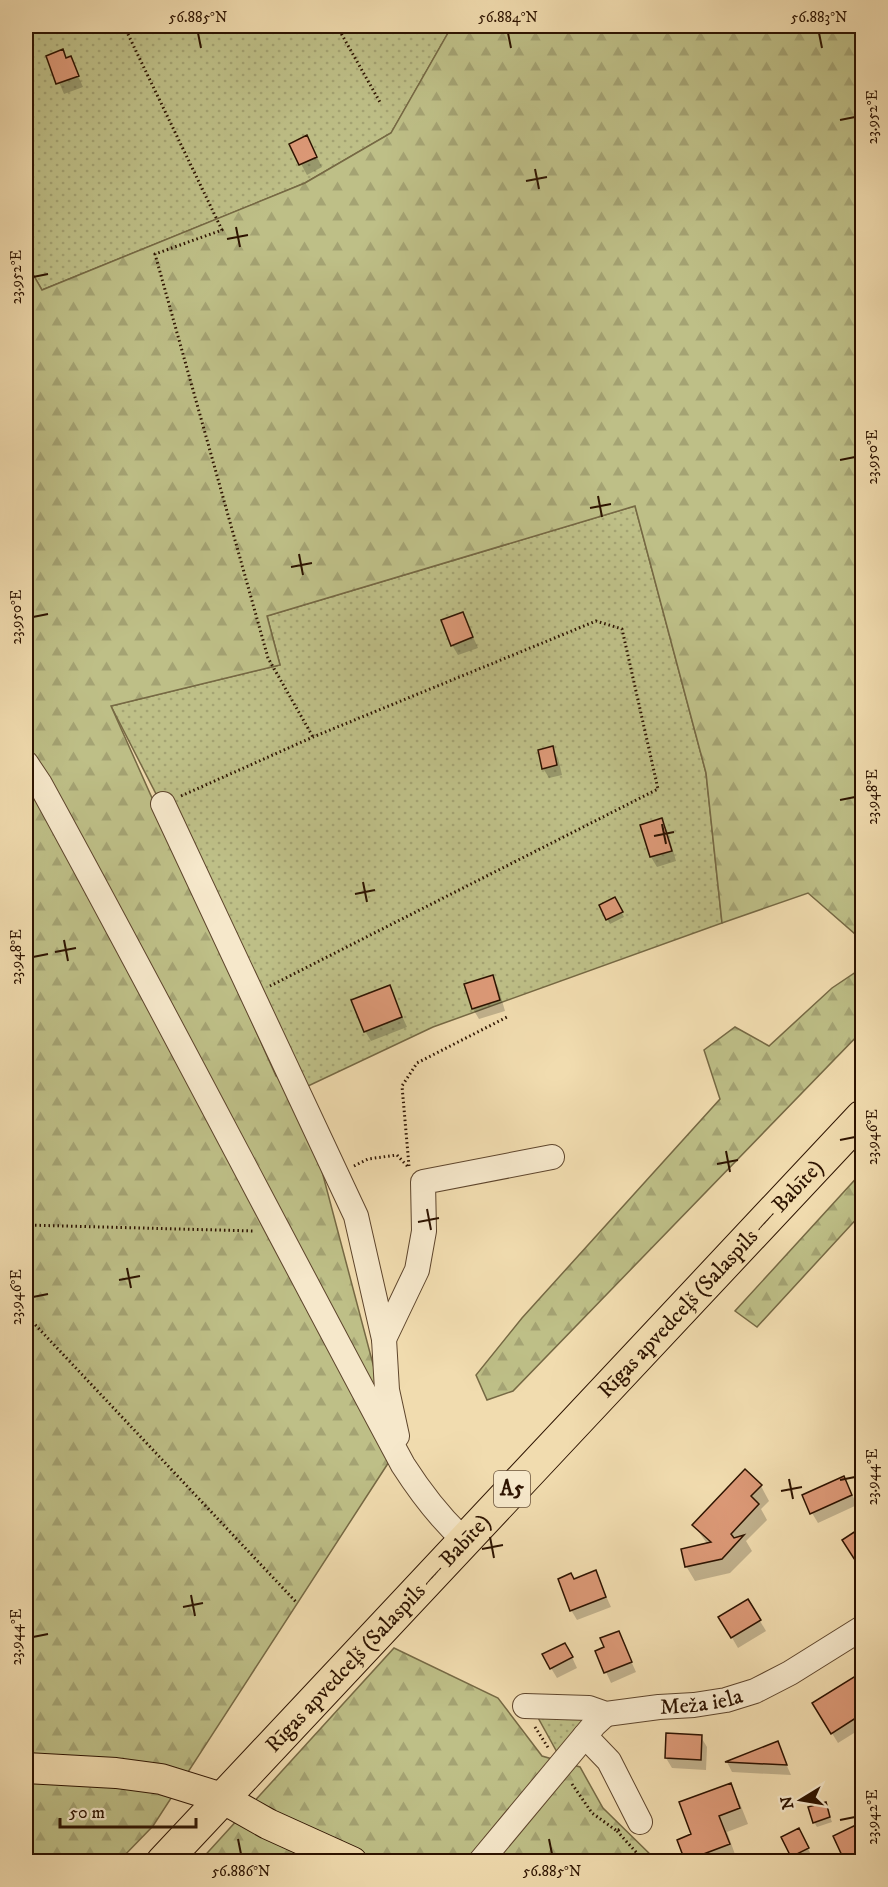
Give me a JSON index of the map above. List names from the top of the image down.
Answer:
{
  "streets": {
    "highway": ["Rīgas apvedceļš (Salaspils — Babīte)", "A5"],
    "street": ["Meža iela"]
  },
  "scale_bar": "50 m",
  "north": "left",
  "coordinates": [
    "56.885°N",
    "56.884°N",
    "56.883°N",
    "23.952°E",
    "23.950°E",
    "23.948°E",
    "23.946°E",
    "23.944°E",
    "23.942°E",
    "56.886°N"
  ]
}
